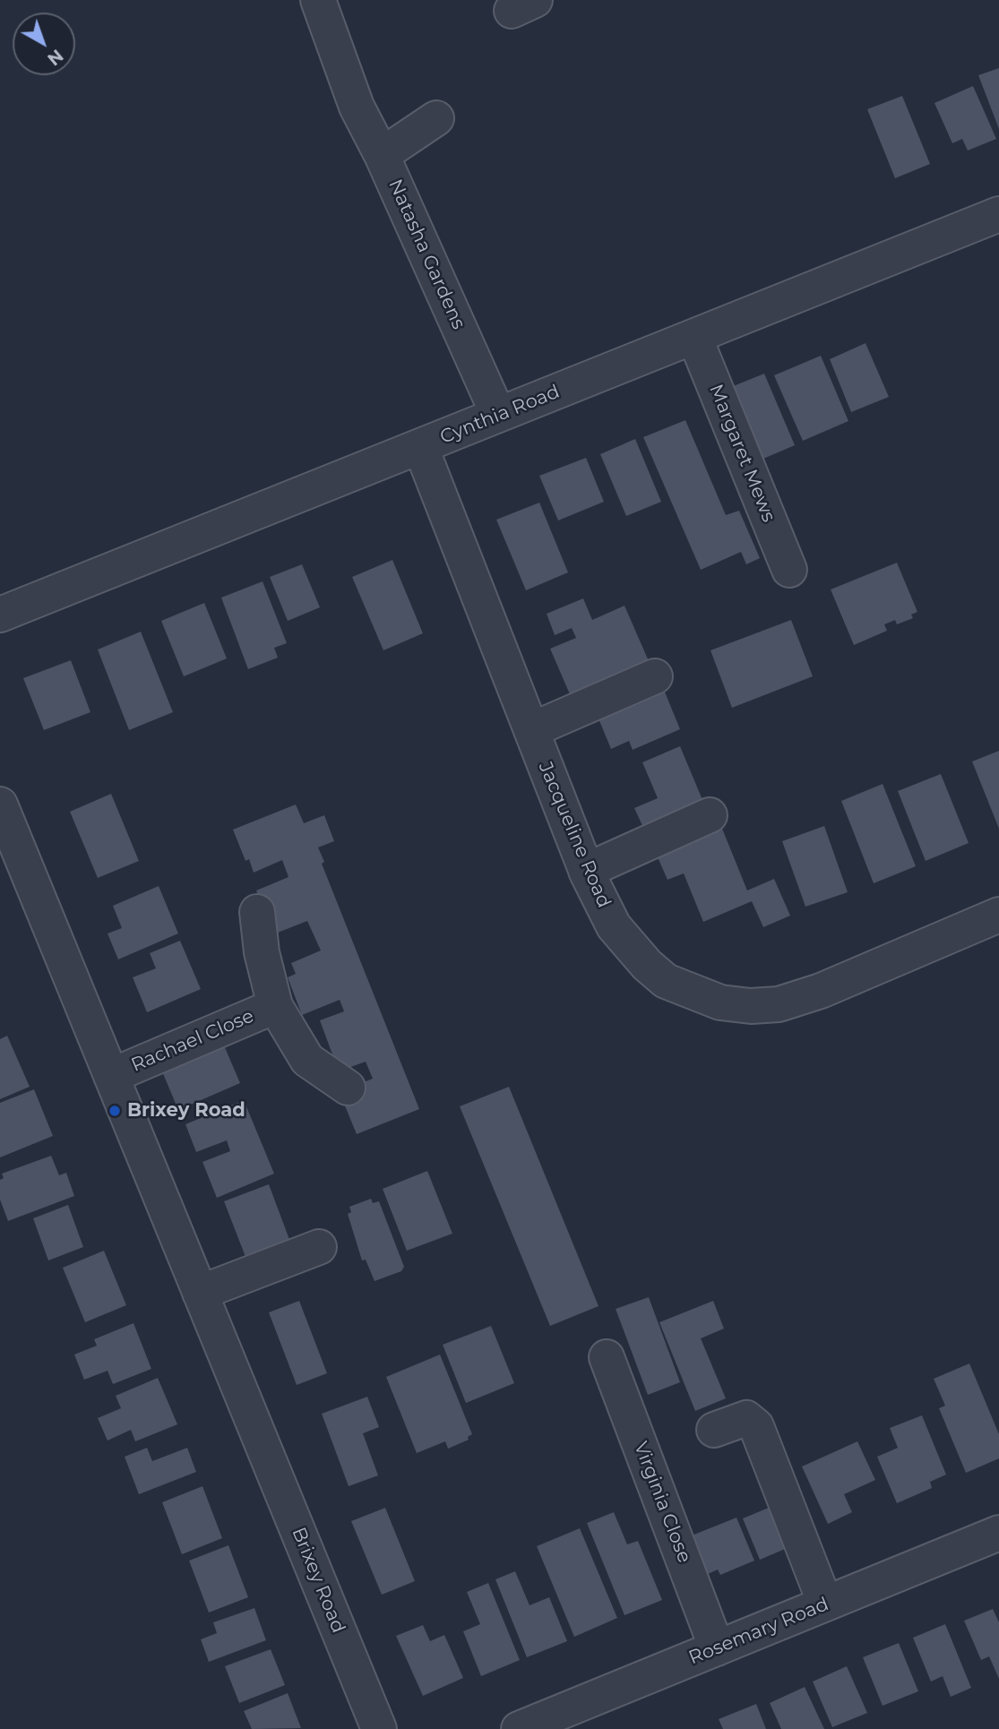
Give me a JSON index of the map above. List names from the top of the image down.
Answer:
{
  "streets": {
    "street": [
      "Natasha Gardens",
      "Cynthia Road",
      "Margaret Mews",
      "Jacqueline Road",
      "Rachael Close",
      "Virginia Close",
      "Brixey Road",
      "Rosemary Road"
    ]
  },
  "crossings": [
    ["Natasha Gardens", "Cynthia Road"],
    ["Cynthia Road", "Margaret Mews"],
    ["Cynthia Road", "Jacqueline Road"],
    ["Rachael Close", "Brixey Road"],
    ["Virginia Close", "Rosemary Road"]
  ],
  "places": ["Brixey Road"],
  "north": "bottom right"
}
